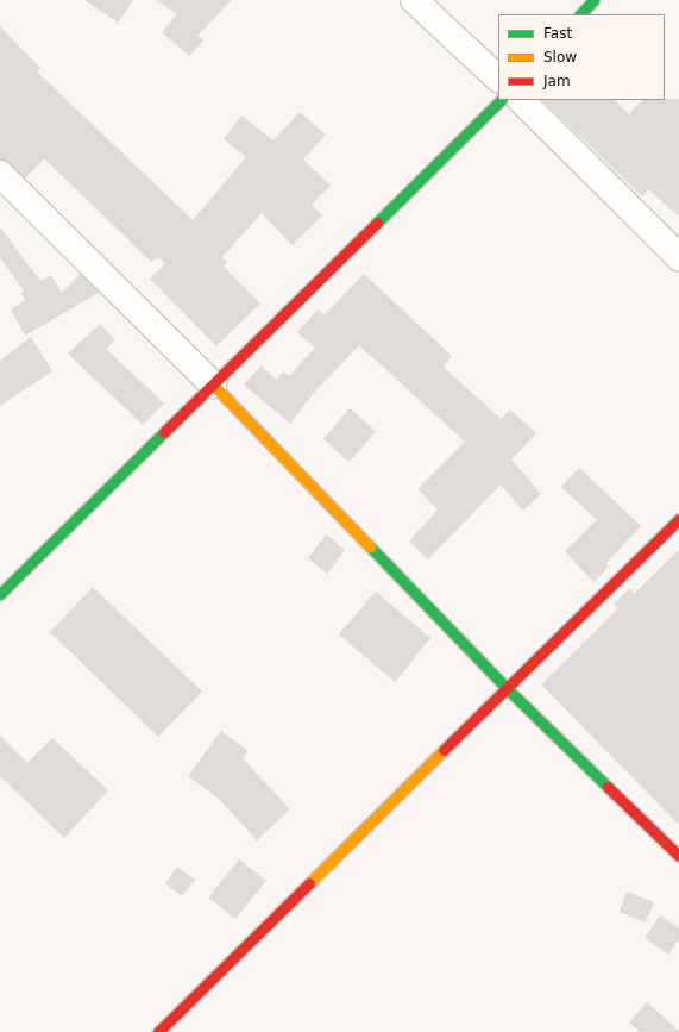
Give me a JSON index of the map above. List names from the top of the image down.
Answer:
{
  "legend": ["Fast", "Slow", "Jam"]
}
